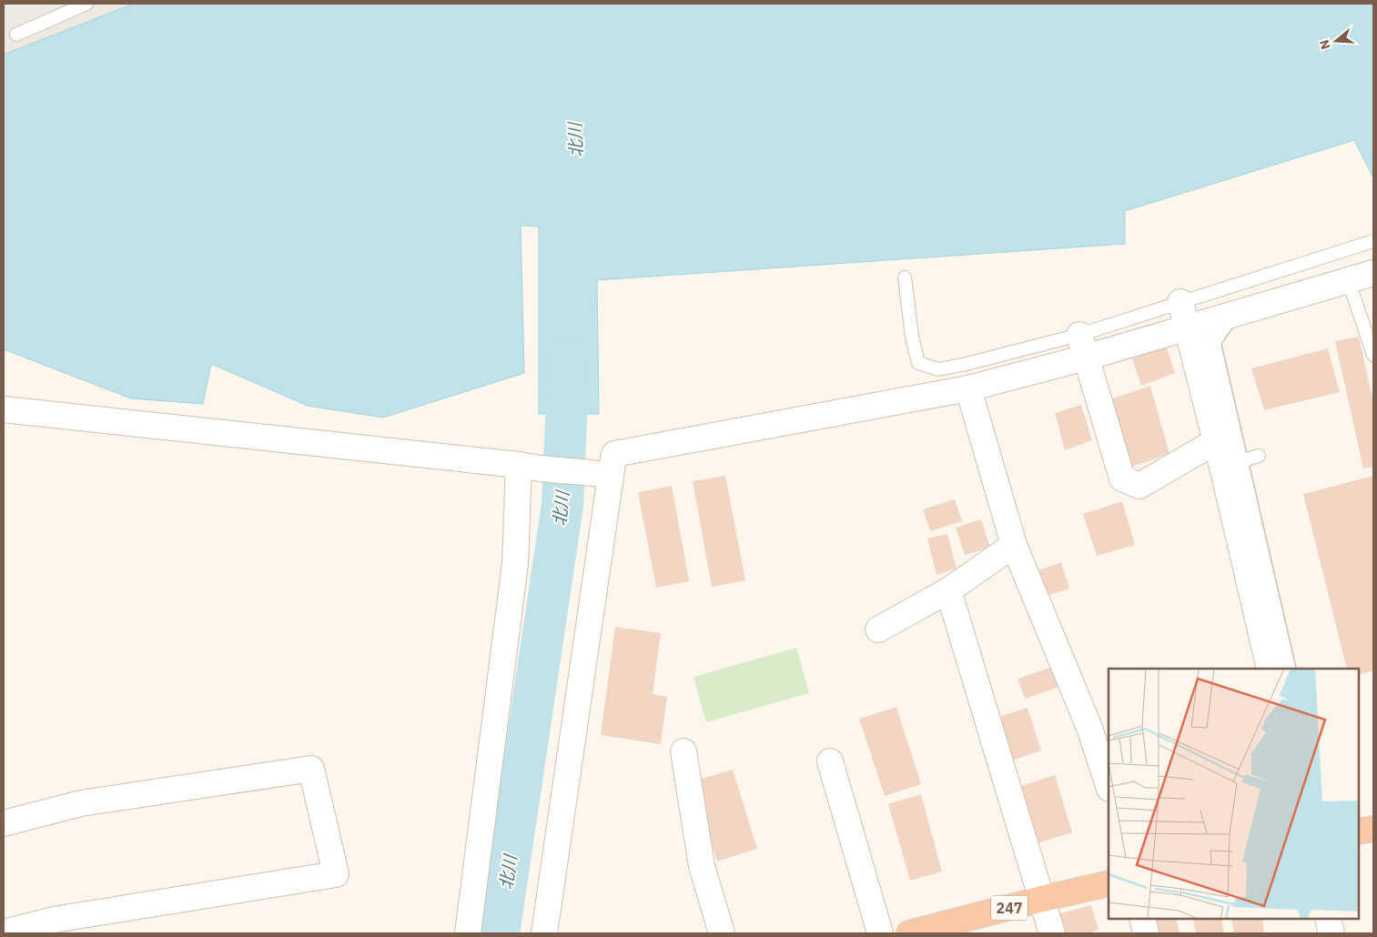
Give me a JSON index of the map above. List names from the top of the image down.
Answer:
{
  "streets": {
    "highway": ["247"]
  },
  "water": ["北川"],
  "north": "left"
}
